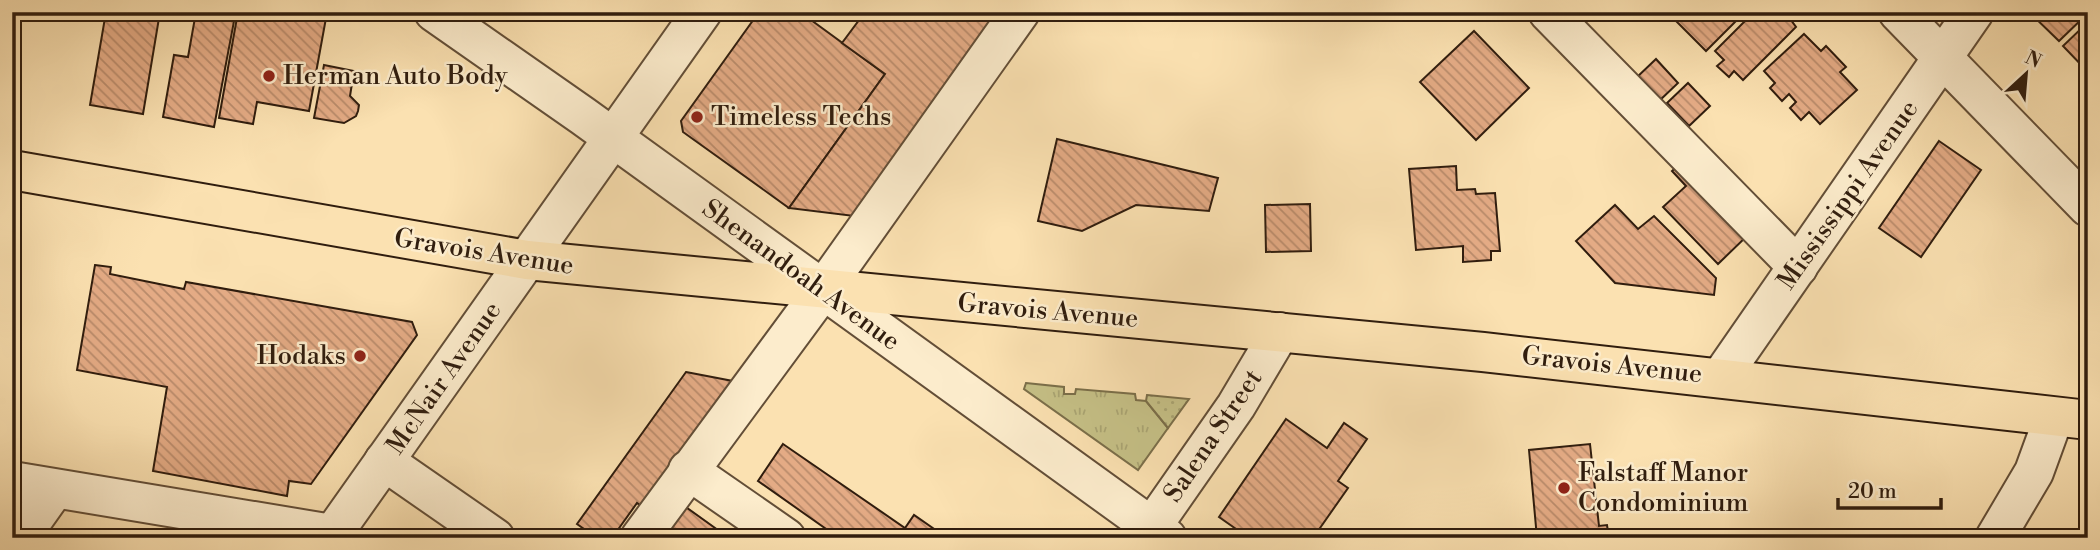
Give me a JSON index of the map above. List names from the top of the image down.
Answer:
{
  "streets": {
    "main road": ["Gravois Avenue"],
    "street": [
      "Mississippi Avenue",
      "Shenandoah Avenue",
      "McNair Avenue",
      "Salena Street"
    ]
  },
  "crossings": [
    ["Mississippi Avenue", "Gravois Avenue"],
    ["Gravois Avenue", "Shenandoah Avenue"],
    ["Gravois Avenue", "McNair Avenue"],
    ["Gravois Avenue", "Salena Street"],
    ["Shenandoah Avenue", "McNair Avenue"],
    ["Shenandoah Avenue", "Salena Street"]
  ],
  "places": [
    "Herman Auto Body",
    "Timeless Techs",
    "Hodaks",
    "Falstaff Manor Condominium"
  ],
  "scale_bar": "20 m",
  "north": "top right"
}
